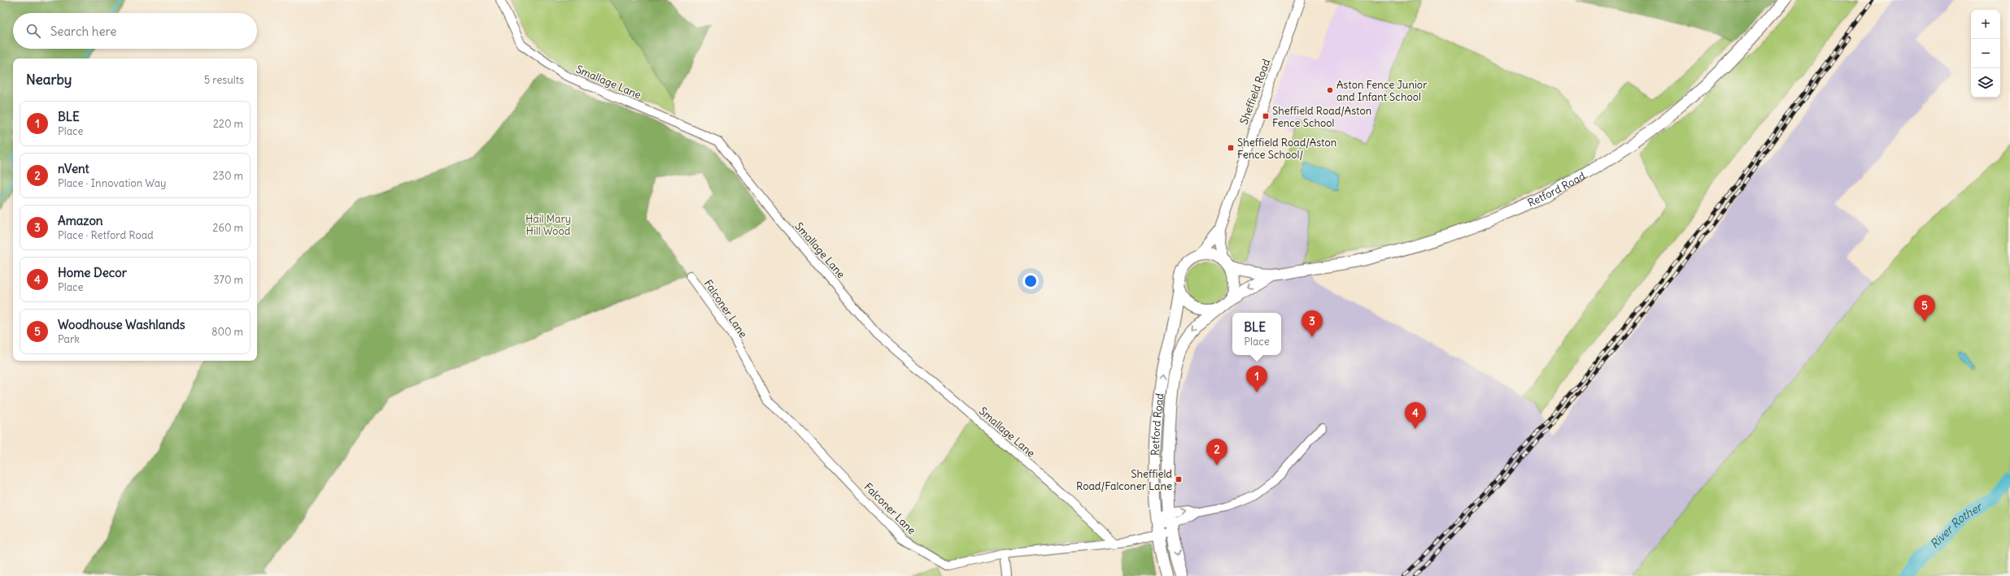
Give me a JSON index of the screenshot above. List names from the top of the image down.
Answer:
{
  "streets": {
    "main road": ["Retford Road"],
    "street": ["Smallage Lane", "Sheffield Road", "Falconer Lane"]
  },
  "crossings": [
    ["Smallage Lane", "Falconer Lane"],
    ["Sheffield Road", "Retford Road"],
    ["Retford Road", "Falconer Lane"]
  ],
  "water": ["River Rother"],
  "parks": ["Hail Mary Hill Wood"],
  "places": {
    "other": ["Aston Fence Junior and Infant School"],
    "transit": ["Sheffield Road/Aston Fence School", "Sheffield Road/Aston Fence School/", "Sheffield Road/Falconer Lane"]
  },
  "page": {
    "map_buttons": ["+", "−"],
    "search": "Search here",
    "heading": ["Nearby", "5 results"],
    "list": [
      {
        "mark": "1",
        "name": "BLE",
        "note": "Place",
        "value": "220 m"
      },
      {
        "mark": "2",
        "name": "nVent",
        "note": "Place · Innovation Way",
        "value": "230 m"
      },
      {
        "mark": "3",
        "name": "Amazon",
        "note": "Place · Retford Road",
        "value": "260 m"
      },
      {
        "mark": "4",
        "name": "Home Decor",
        "note": "Place",
        "value": "370 m"
      },
      {
        "mark": "5",
        "name": "Woodhouse Washlands",
        "note": "Park",
        "value": "800 m"
      }
    ],
    "pins": [
      "5",
      "3",
      "1",
      "4",
      "2"
    ],
    "popup": ["BLE", "Place"]
  }
}
